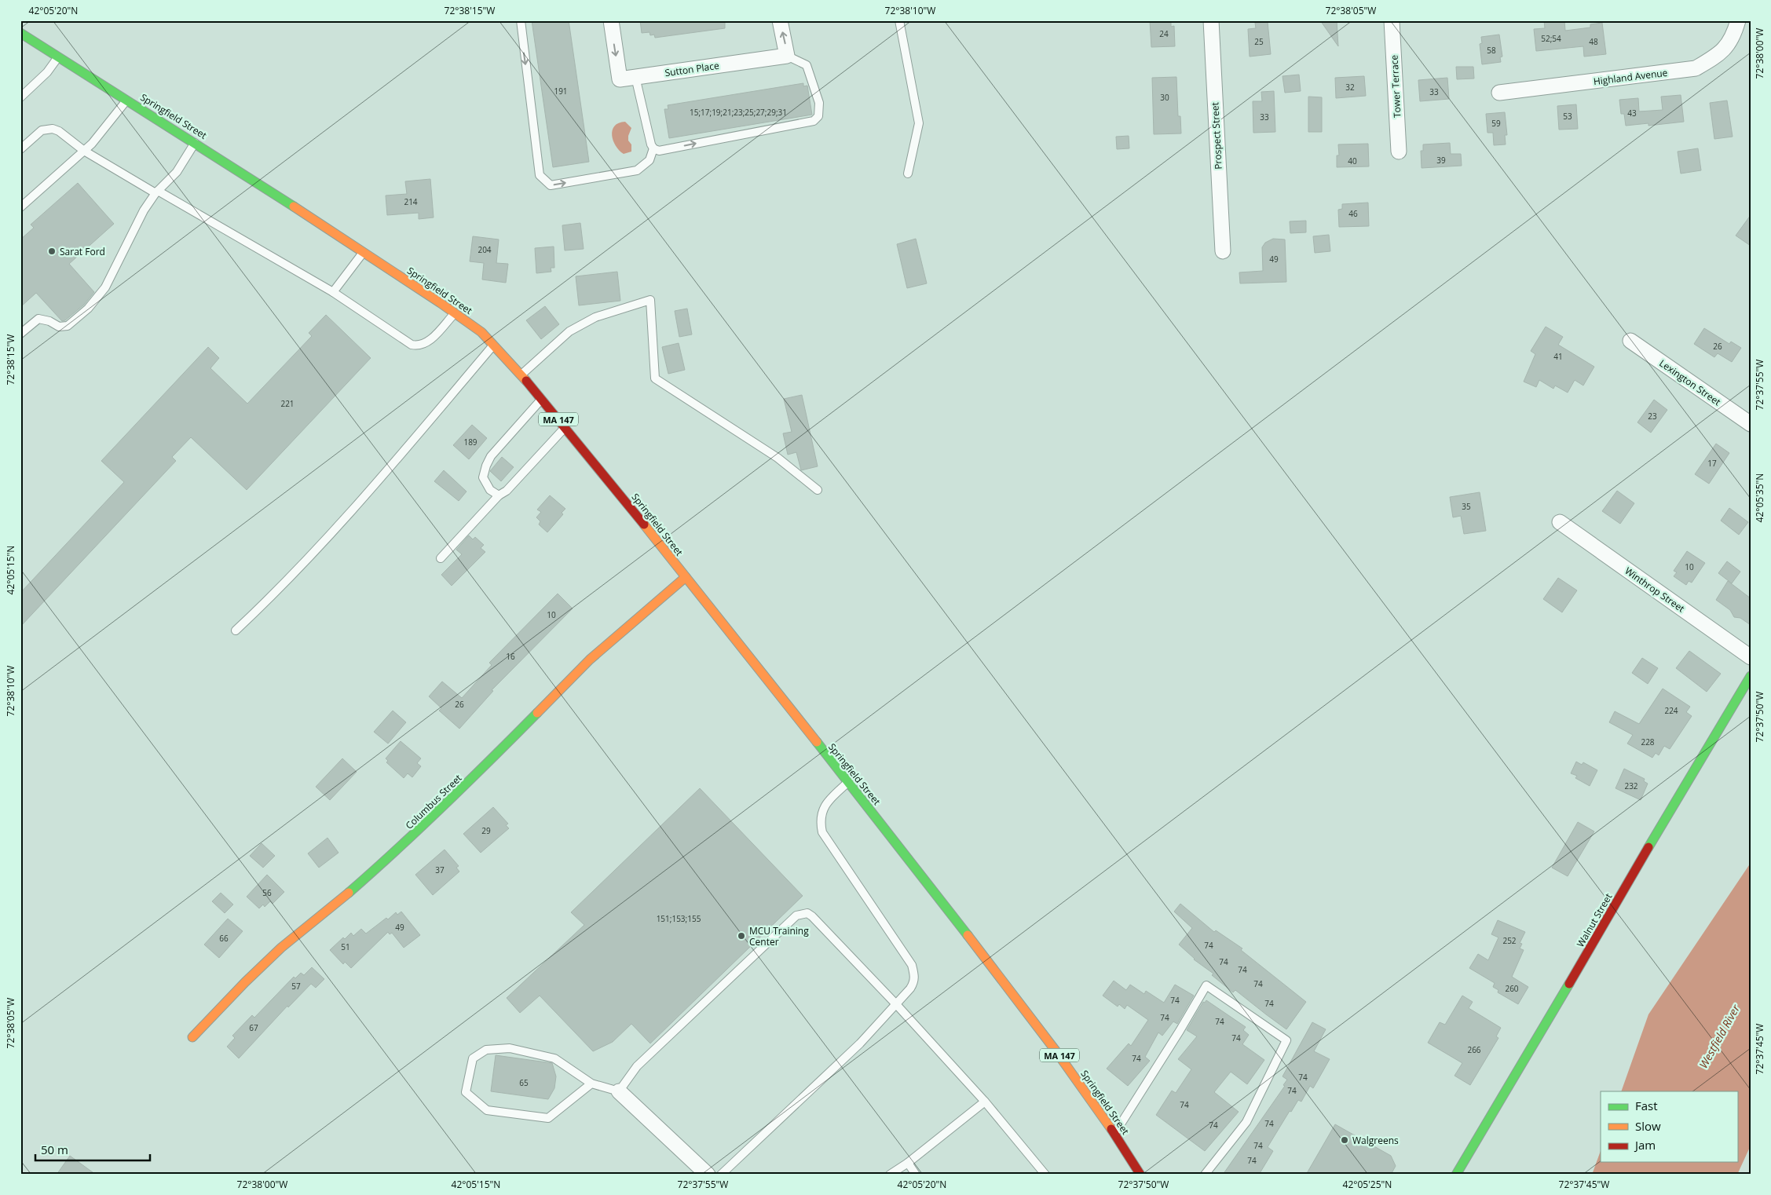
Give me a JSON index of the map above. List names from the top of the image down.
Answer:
{
  "streets": {
    "main road": [
      "Springfield Street",
      "MA 147",
      "Columbus Street",
      "Walnut Street"
    ],
    "street": [
      "Sutton Place",
      "Highland Avenue",
      "Tower Terrace",
      "Prospect Street",
      "Lexington Street",
      "Winthrop Street"
    ]
  },
  "crossings": [
    ["Springfield Street", "Columbus Street"]
  ],
  "water": ["Westfield River"],
  "places": ["Sarat Ford", "MCU Training Center", "Walgreens"],
  "house_numbers": [
    "24",
    "52;54",
    "25",
    "48",
    "58",
    "32",
    "191",
    "33",
    "30",
    "15;17;19;21;23;25;27;29;31",
    "43",
    "53",
    "33",
    "59",
    "39",
    "40",
    "214",
    "46",
    "204",
    "49",
    "26",
    "41",
    "221",
    "23",
    "189",
    "17",
    "35",
    "10",
    "10",
    "16",
    "26",
    "224",
    "228",
    "232",
    "29",
    "37",
    "56",
    "151;153;155",
    "49",
    "66",
    "252",
    "74",
    "51",
    "74",
    "74",
    "74",
    "57",
    "260",
    "74",
    "74",
    "74",
    "74",
    "67",
    "74",
    "266",
    "74",
    "74",
    "65",
    "74",
    "74",
    "74",
    "74",
    "74",
    "74"
  ],
  "legend": ["Fast", "Slow", "Jam"],
  "scale_bar": "50 m",
  "coordinates": [
    "42°05'20\"N",
    "72°38'15\"W",
    "72°38'10\"W",
    "72°38'05\"W",
    "72°38'00\"W",
    "72°37'55\"W",
    "42°05'35\"N",
    "42°05'15\"N",
    "72°37'50\"W",
    "72°37'45\"W",
    "42°05'25\"N"
  ]
}
